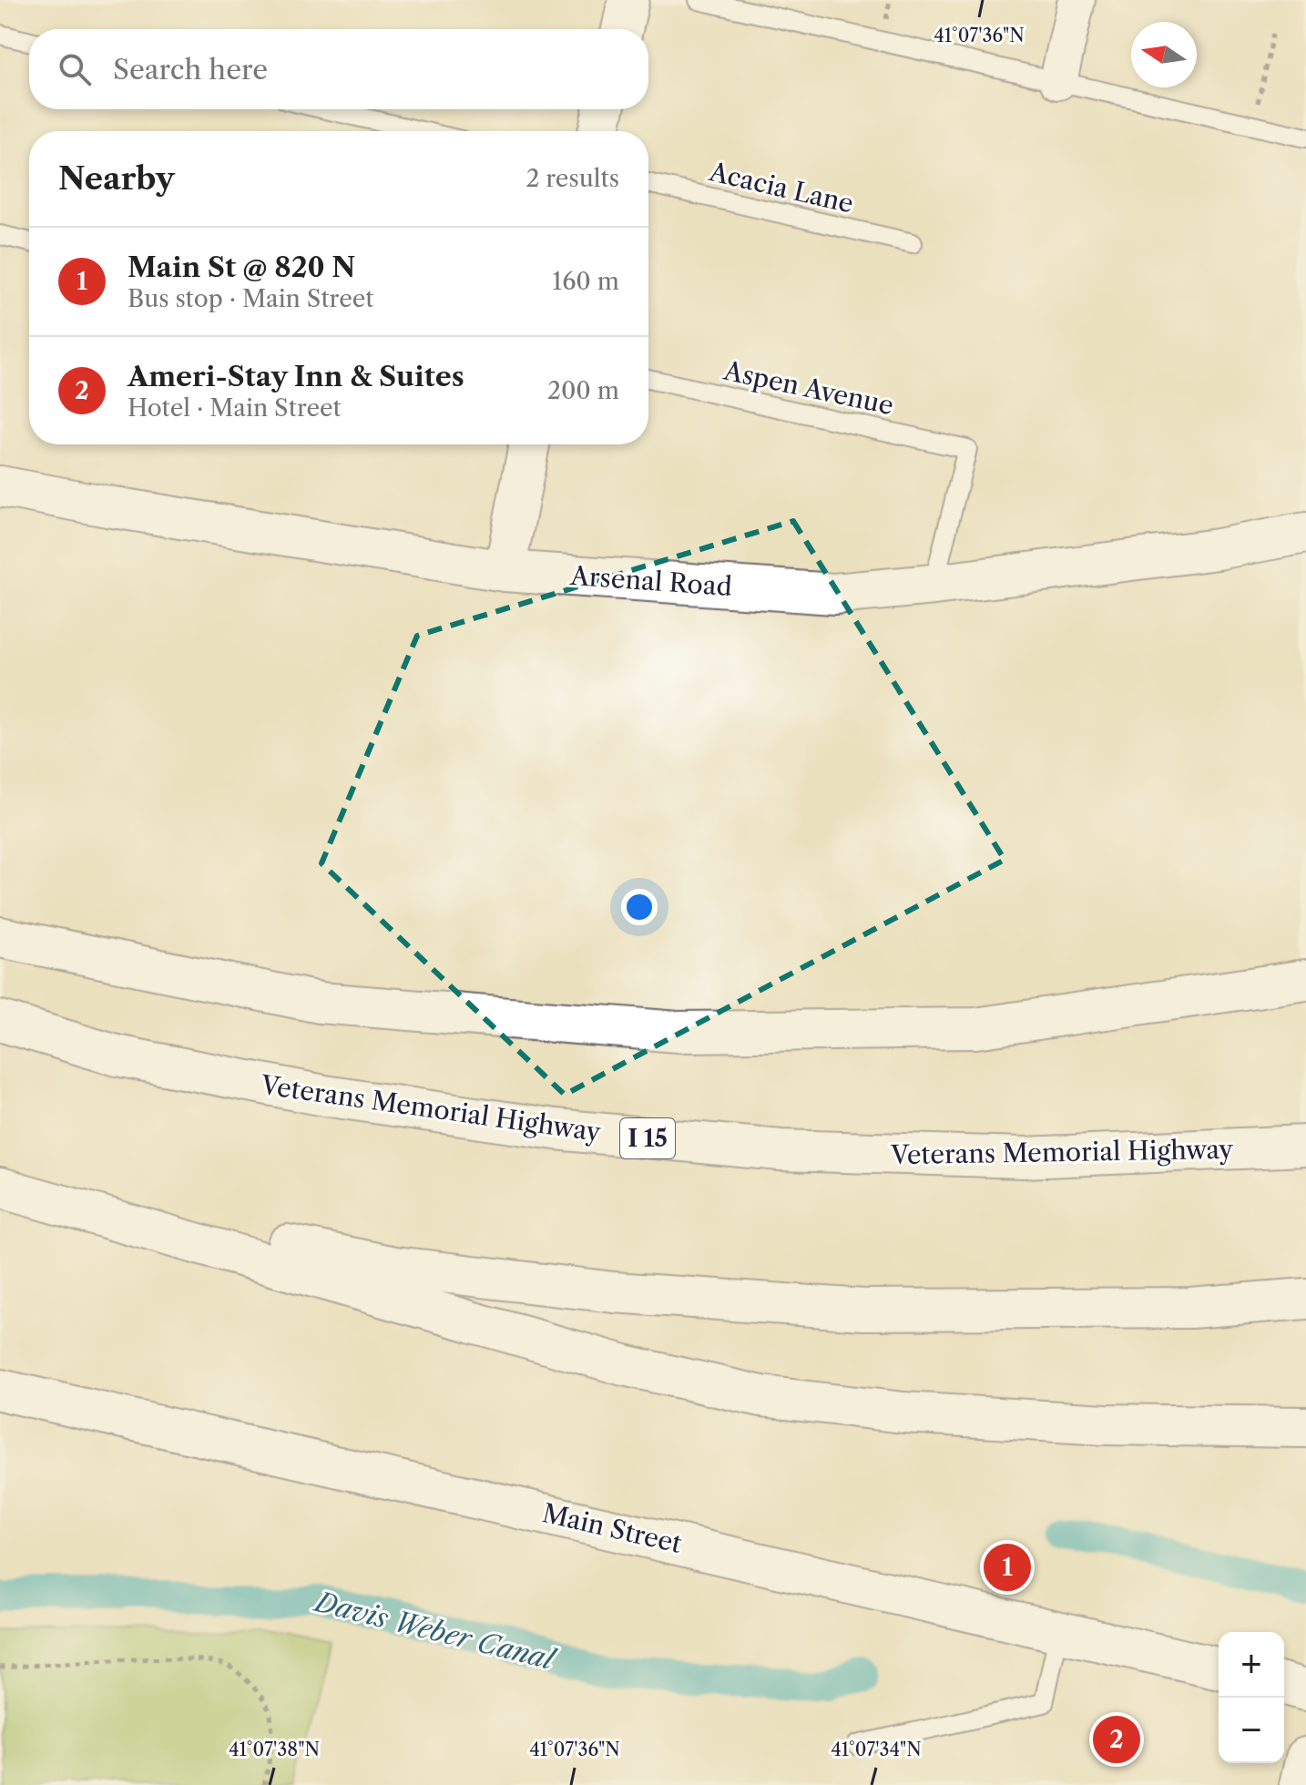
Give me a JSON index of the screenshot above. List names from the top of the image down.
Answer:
{
  "streets": {
    "main road": [
      "Arsenal Road",
      "Veterans Memorial Highway",
      "I 15",
      "Main Street"
    ],
    "lane": ["Acacia Lane", "Aspen Avenue"]
  },
  "crossings": [
    ["Aspen Avenue", "Arsenal Road"]
  ],
  "water": ["Davis Weber Canal"],
  "north": "left",
  "page": {
    "search": "Search here",
    "heading": ["Nearby", "2 results"],
    "list": [
      {
        "mark": "1",
        "name": "Main St @ 820 N",
        "note": "Bus stop · Main Street",
        "value": "160 m"
      },
      {
        "mark": "2",
        "name": "Ameri-Stay Inn & Suites",
        "note": "Hotel · Main Street",
        "value": "200 m"
      }
    ],
    "pins": ["1", "2"],
    "map_buttons": ["+", "−"]
  },
  "coordinates": ["41°07'36\"N", "41°07'38\"N", "41°07'34\"N"]
}
